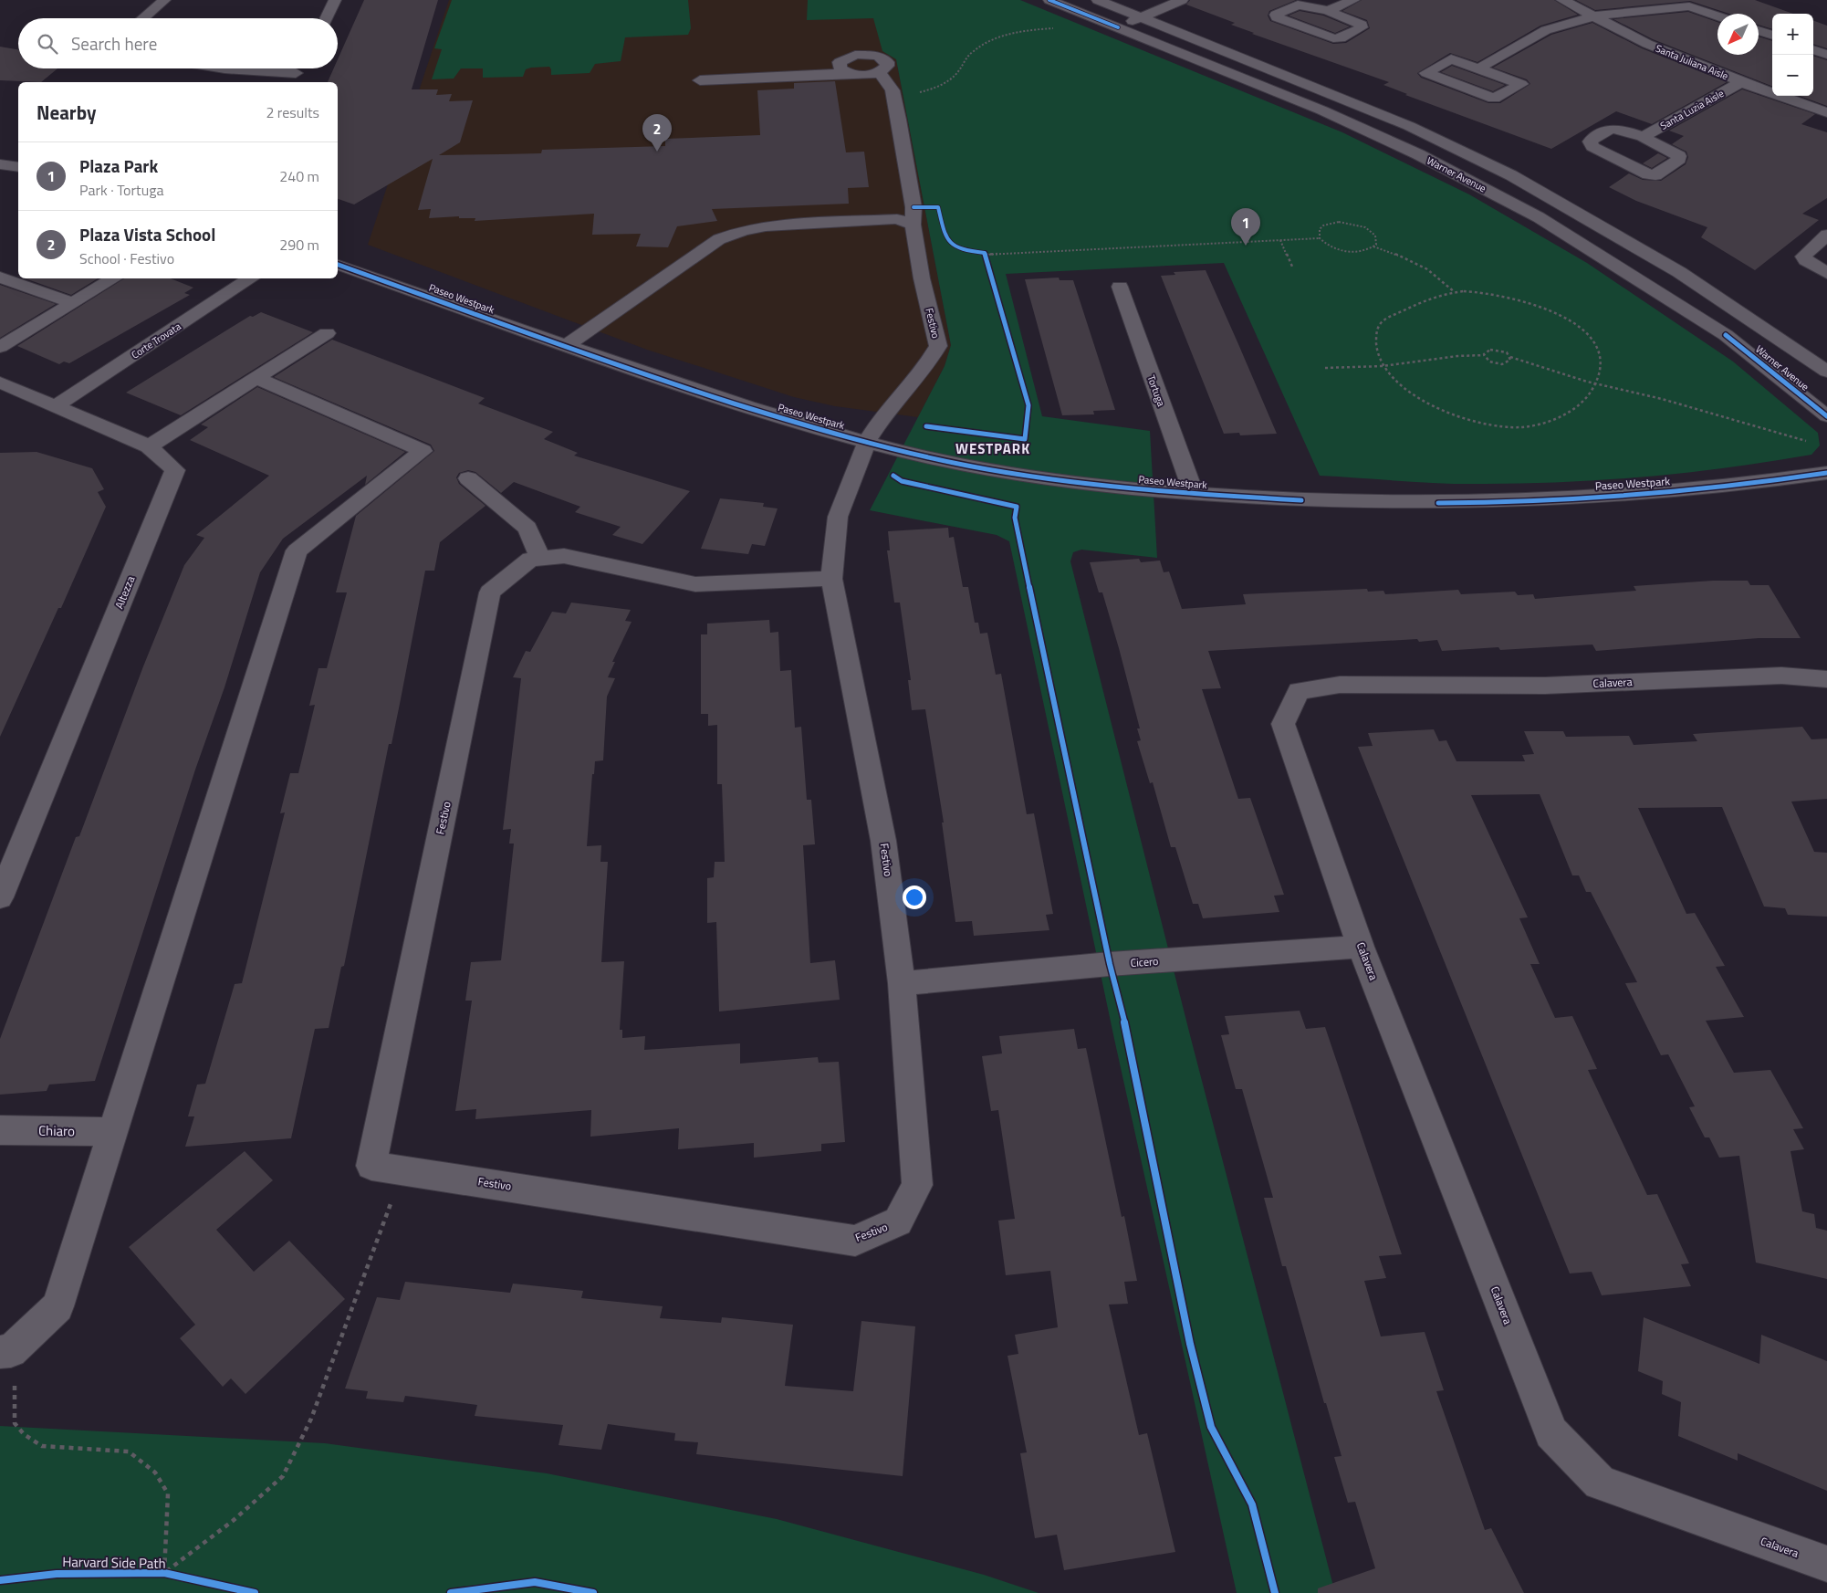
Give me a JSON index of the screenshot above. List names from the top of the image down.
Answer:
{
  "streets": {
    "street": [
      "Santa Juliana Aisle",
      "Santa Luzia Aisle",
      "Warner Avenue",
      "Paseo Westpark",
      "Festivo",
      "Corte Trovata",
      "Tortuga",
      "Altezza",
      "Calavera",
      "Cicero",
      "Chiaro"
    ],
    "cycle path": ["Harvard Side Path"]
  },
  "crossings": [
    ["Santa Juliana Aisle", "Santa Luzia Aisle"],
    ["Paseo Westpark", "Festivo"],
    ["Paseo Westpark", "Tortuga"],
    ["Festivo", "Cicero"],
    ["Corte Trovata", "Altezza"],
    ["Calavera", "Cicero"]
  ],
  "districts": ["WESTPARK"],
  "north": "bottom left",
  "page": {
    "map_buttons": ["+", "−"],
    "search": "Search here",
    "heading": ["Nearby", "2 results"],
    "pins": ["2", "1"],
    "list": [
      {
        "mark": "1",
        "name": "Plaza Park",
        "note": "Park · Tortuga",
        "value": "240 m"
      },
      {
        "mark": "2",
        "name": "Plaza Vista School",
        "note": "School · Festivo",
        "value": "290 m"
      }
    ]
  }
}
